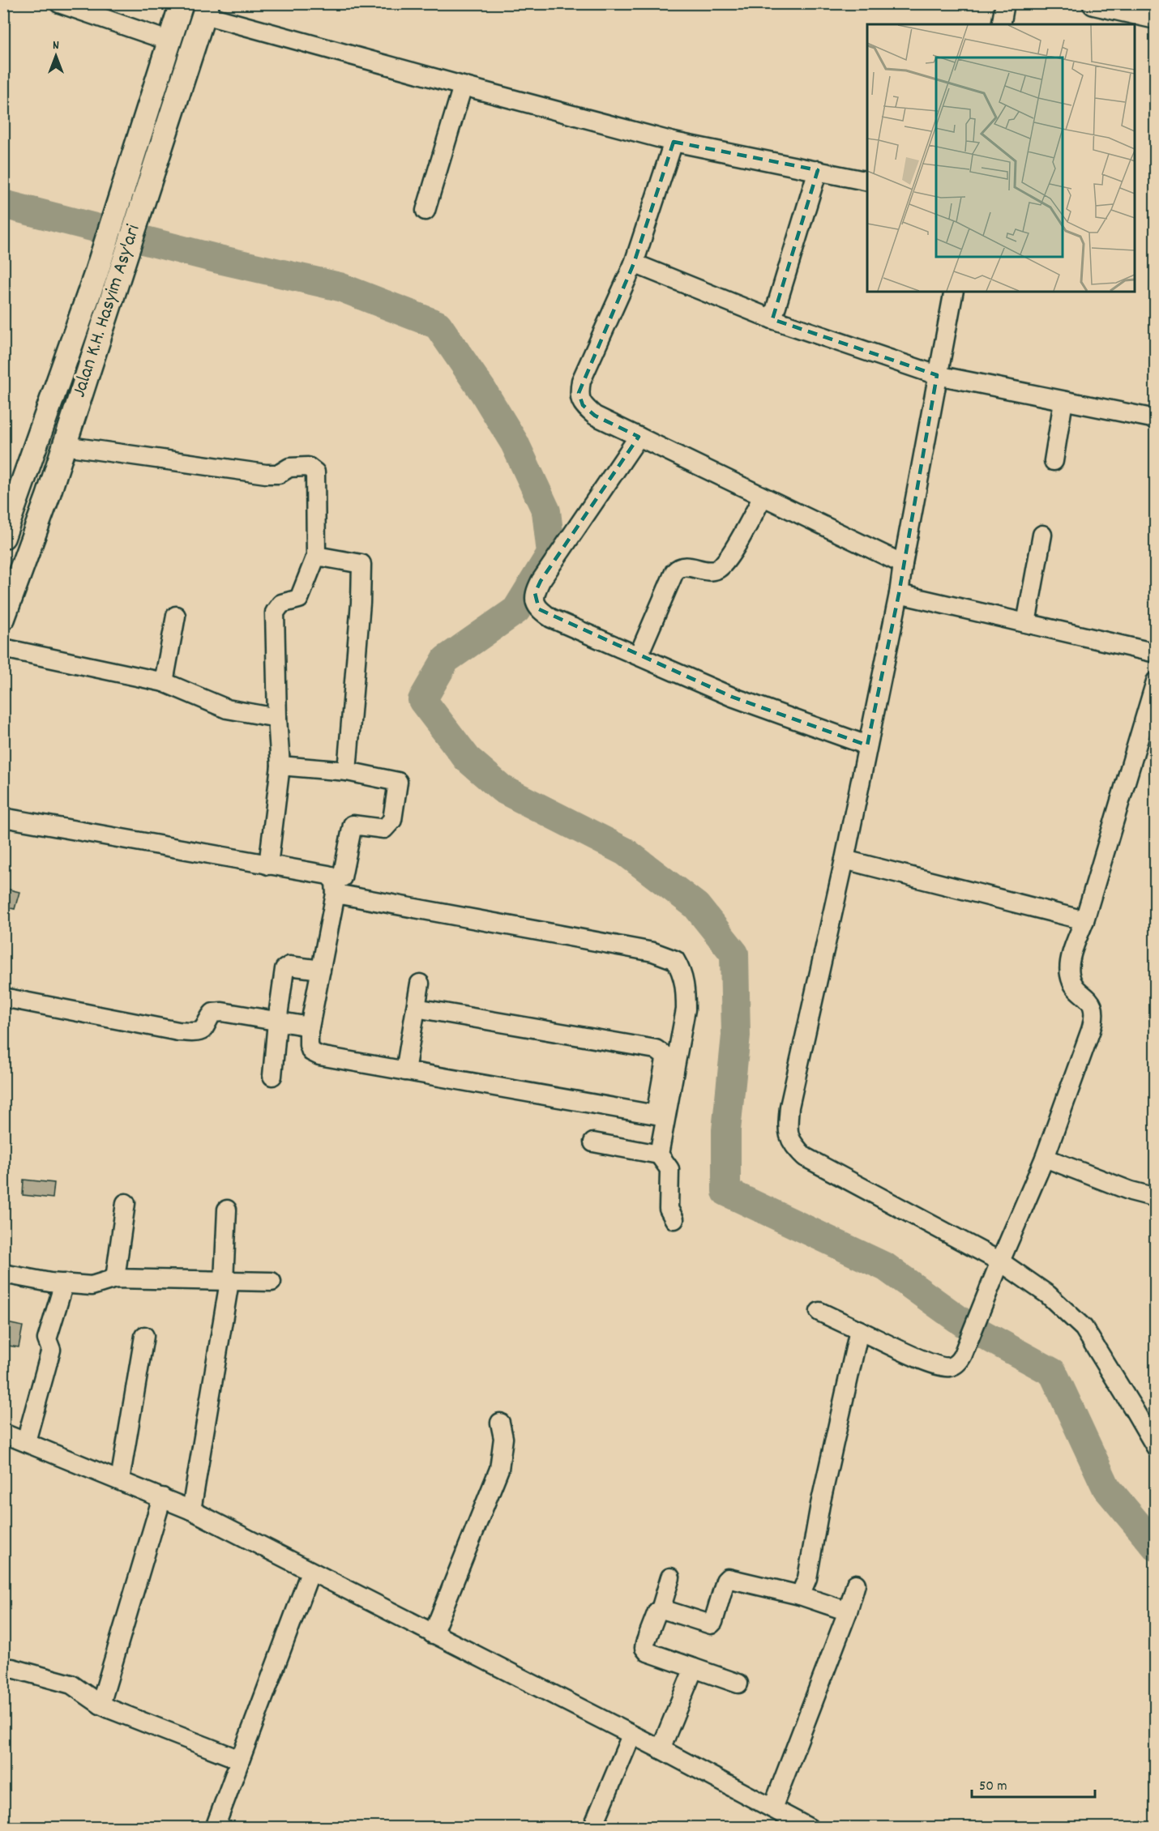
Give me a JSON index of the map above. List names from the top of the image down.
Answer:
{
  "streets": {
    "main road": ["Jalan K.H. Hasyim Asy'ari"]
  },
  "scale_bar": "50 m",
  "north": "top"
}
